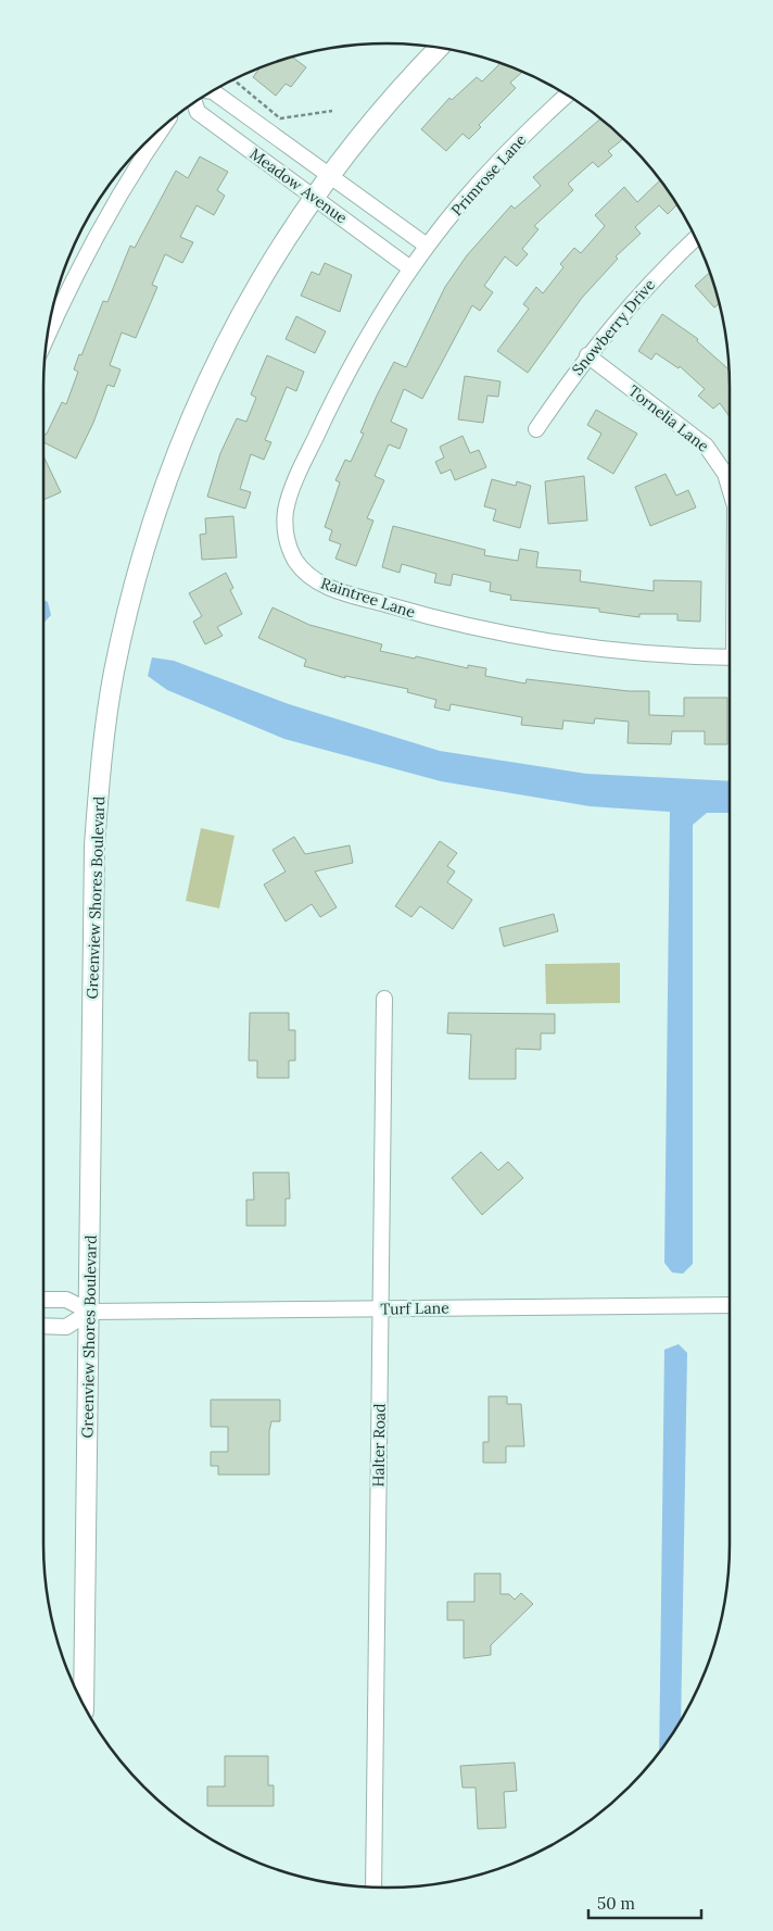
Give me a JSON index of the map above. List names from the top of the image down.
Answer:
{
  "streets": {
    "street": [
      "Primrose Lane",
      "Meadow Avenue",
      "Snowberry Drive",
      "Tornelia Lane",
      "Raintree Lane",
      "Greenview Shores Boulevard",
      "Turf Lane",
      "Halter Road"
    ]
  },
  "crossings": [
    ["Primrose Lane", "Meadow Avenue"],
    ["Primrose Lane", "Raintree Lane"],
    ["Meadow Avenue", "Raintree Lane"],
    ["Meadow Avenue", "Greenview Shores Boulevard"],
    ["Snowberry Drive", "Tornelia Lane"],
    ["Greenview Shores Boulevard", "Turf Lane"],
    ["Turf Lane", "Halter Road"]
  ],
  "scale_bar": "50 m"
}
